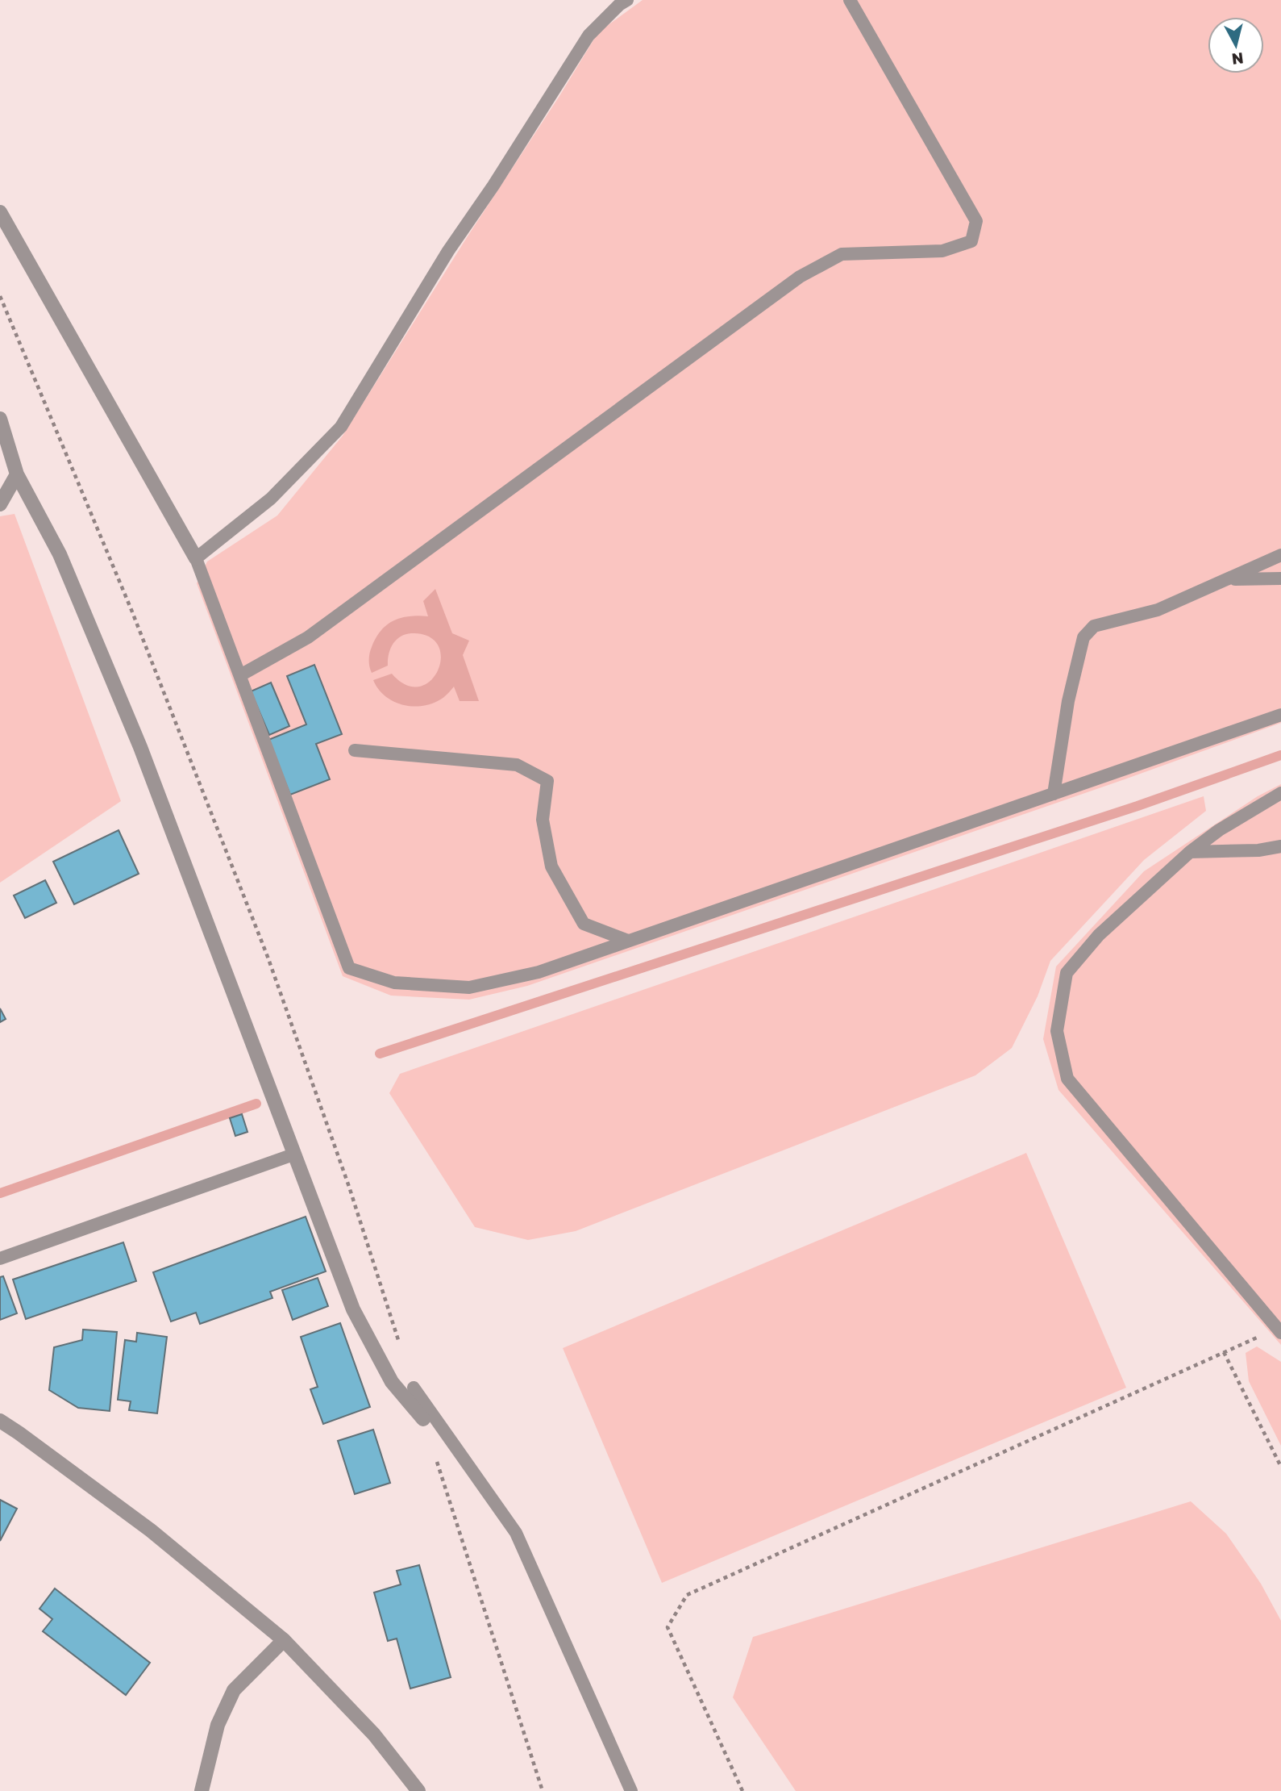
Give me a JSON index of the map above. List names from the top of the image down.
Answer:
{
  "north": "bottom"
}
